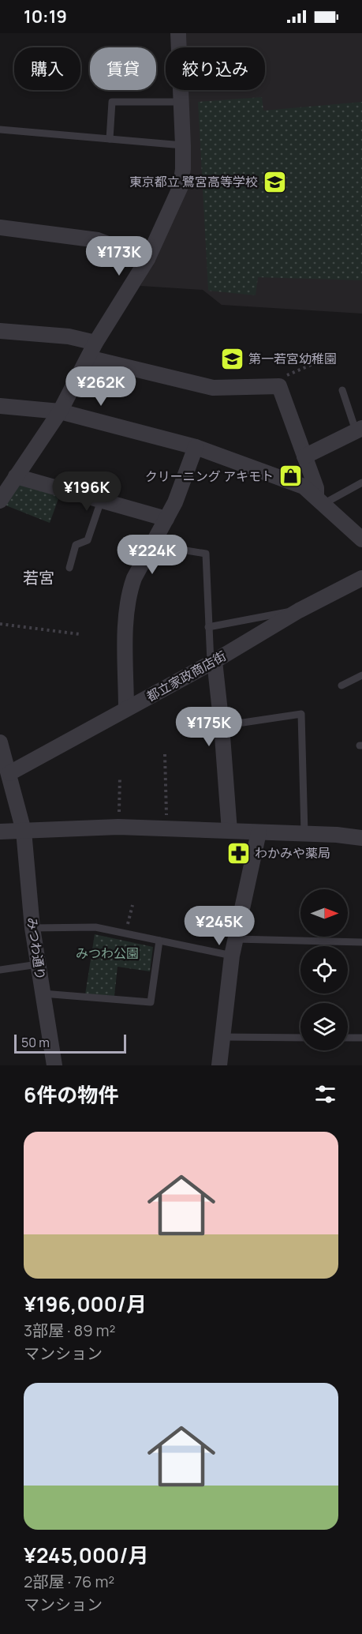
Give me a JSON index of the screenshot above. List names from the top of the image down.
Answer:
{
  "streets": {
    "street": ["都立家政商店街", "みつわ通り"]
  },
  "crossings": [
    ["都立家政商店街", "みつわ通り"]
  ],
  "districts": ["若宮"],
  "parks": ["みつわ公園"],
  "places": {
    "school or university": ["東京都立 鷺宮高等学校", "第一若宮幼稚園"],
    "shop": ["クリーニング アキモト"],
    "pharmacy": ["わかみや薬局"]
  },
  "scale_bar": "50 m",
  "north": "right",
  "page": {
    "status": "10:19",
    "chip": ["購入", "賃貸", "絞り込み"],
    "price": [
      "¥173K",
      "¥262K",
      "¥196K",
      "¥224K",
      "¥175K",
      "¥245K"
    ],
    "scale": "50 m",
    "heading": "6件の物件",
    "list": [
      {
        "name": "¥196,000/月",
        "note": "3部屋 · 89 m² · マンション"
      },
      {
        "name": "¥245,000/月",
        "note": "2部屋 · 76 m² · マンション"
      }
    ]
  }
}
